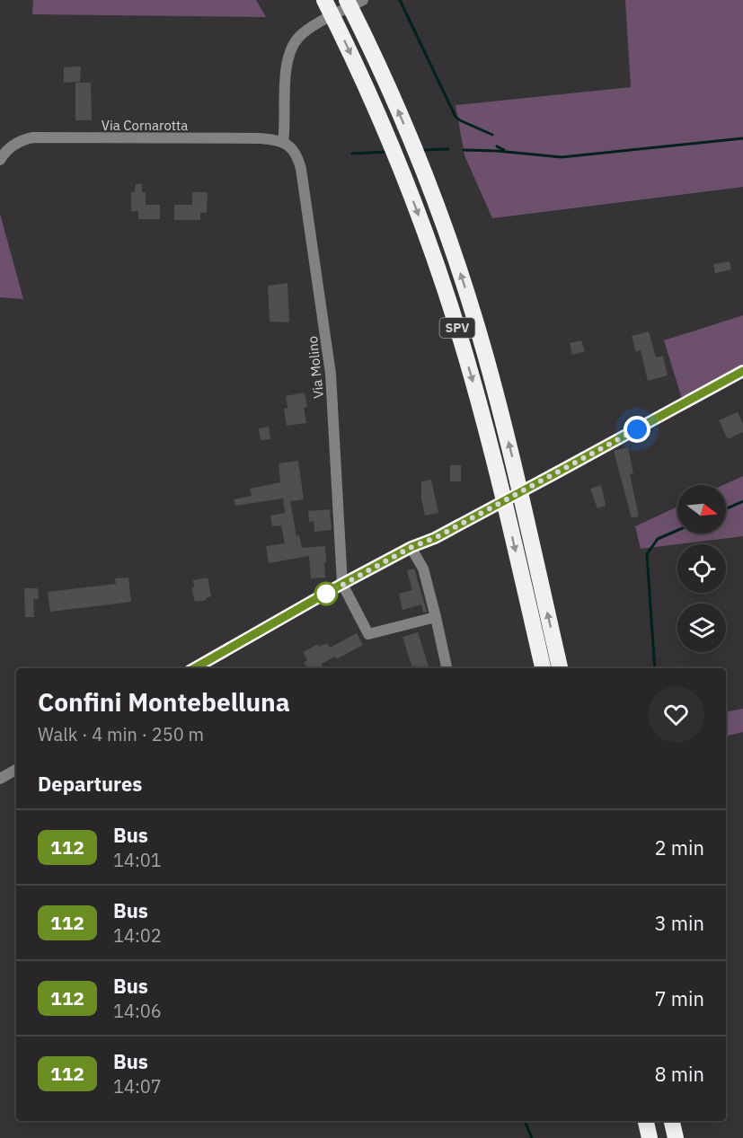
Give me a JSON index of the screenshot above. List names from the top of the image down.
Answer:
{
  "streets": {
    "highway": ["SPV"],
    "street": ["Via Cornarotta", "Via Molino"]
  },
  "crossings": [
    ["Via Cornarotta", "Via Molino"]
  ],
  "lines": ["bus line 112"],
  "north": "right",
  "page": {
    "heading": [
      ["Confini Montebelluna", "Walk · 4 min · 250 m"],
      "Departures"
    ],
    "list": [
      {
        "mark": "112",
        "name": "Bus",
        "note": "14:01",
        "value": "2 min"
      },
      {
        "mark": "112",
        "name": "Bus",
        "note": "14:02",
        "value": "3 min"
      },
      {
        "mark": "112",
        "name": "Bus",
        "note": "14:06",
        "value": "7 min"
      },
      {
        "mark": "112",
        "name": "Bus",
        "note": "14:07",
        "value": "8 min"
      }
    ]
  }
}
